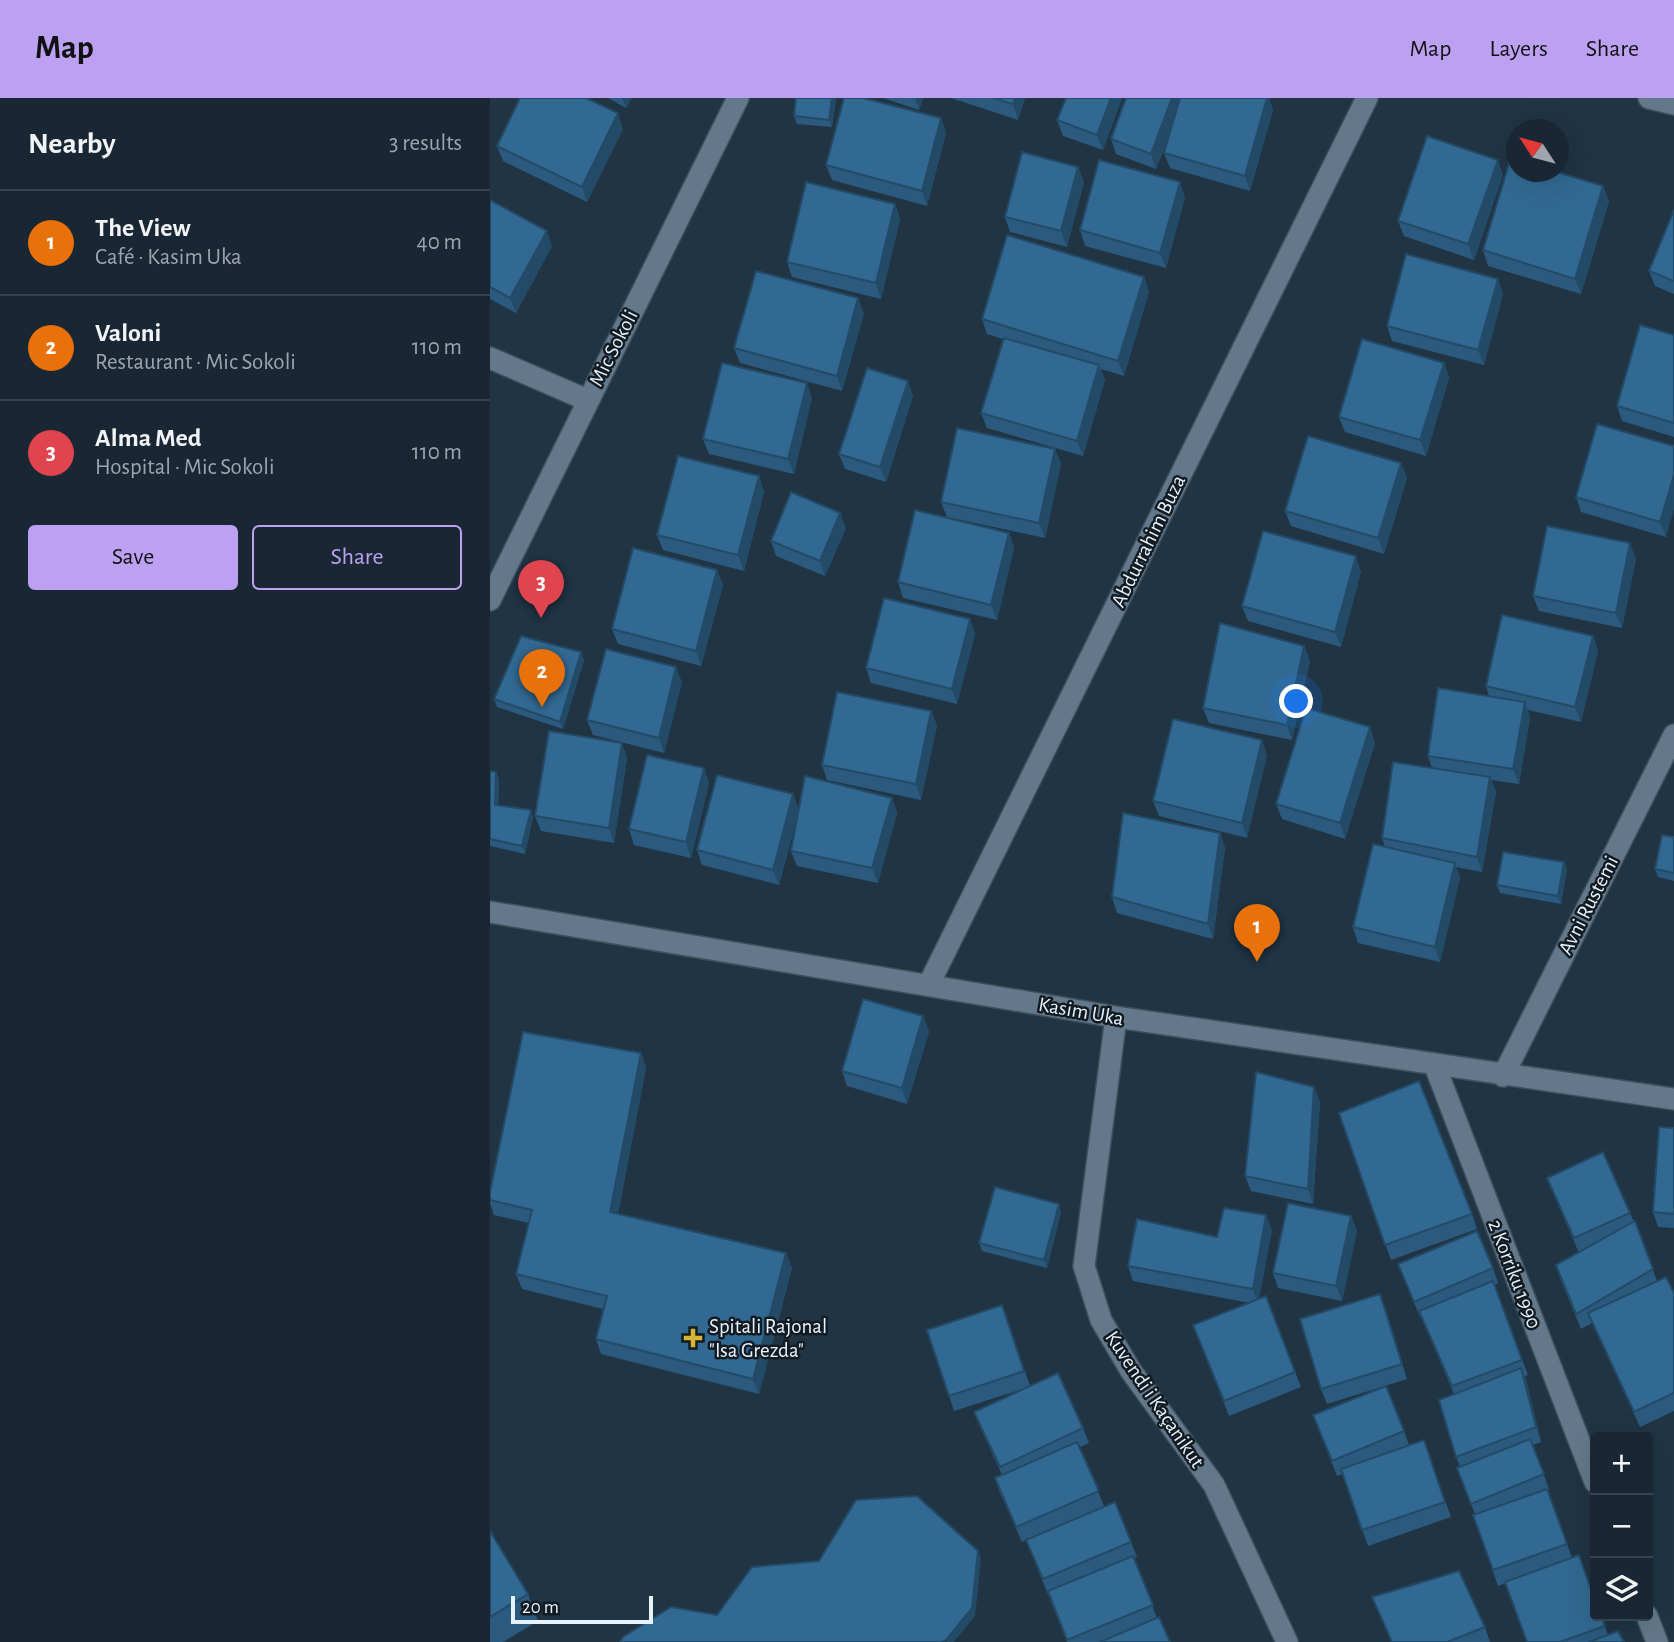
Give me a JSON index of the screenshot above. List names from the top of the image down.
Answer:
{
  "streets": {
    "street": [
      "Mic Sokoli",
      "Abdurrahim Buza",
      "Avni Rustemi",
      "Kasim Uka",
      "2 Korriku 1990",
      "Kuvendi i Kaçanikut"
    ]
  },
  "crossings": [
    ["Abdurrahim Buza", "Kasim Uka"],
    ["Avni Rustemi", "Kasim Uka"],
    ["Kasim Uka", "2 Korriku 1990"],
    ["Kasim Uka", "Kuvendi i Kaçanikut"]
  ],
  "places": {
    "health": ["Spitali Rajonal \"Isa Grezda\""]
  },
  "scale_bar": "20 m",
  "north": "top left",
  "page": {
    "header": "Map",
    "nav": ["Map", "Layers", "Share"],
    "heading": ["Nearby", "3 results"],
    "list": [
      {
        "mark": "1",
        "name": "The View",
        "note": "Café · Kasim Uka",
        "value": "40 m"
      },
      {
        "mark": "2",
        "name": "Valoni",
        "note": "Restaurant · Mic Sokoli",
        "value": "110 m"
      },
      {
        "mark": "3",
        "name": "Alma Med",
        "note": "Hospital · Mic Sokoli",
        "value": "110 m"
      }
    ],
    "buttons": ["Save", "Share"],
    "pins": ["3", "2", "1"],
    "map_buttons": ["+", "−"],
    "scale": "20 m"
  }
}
